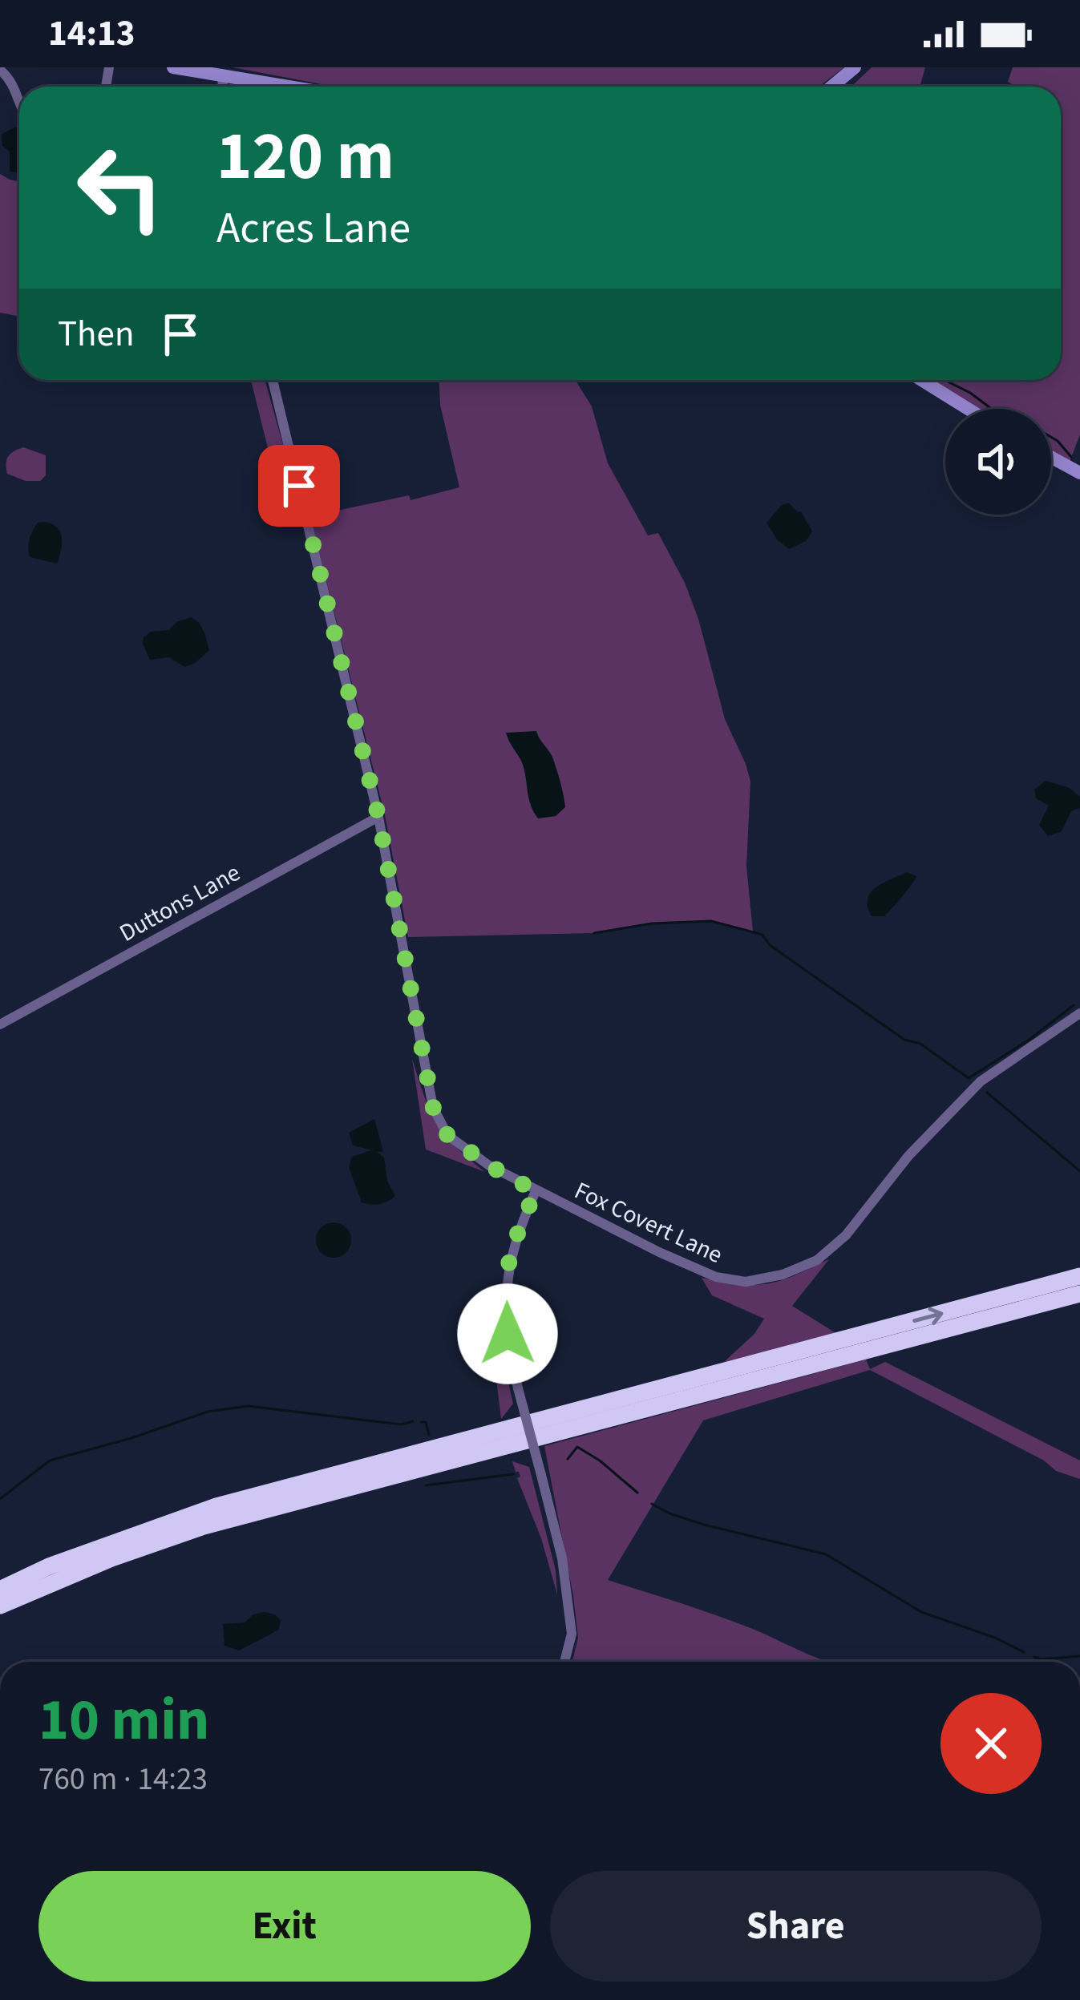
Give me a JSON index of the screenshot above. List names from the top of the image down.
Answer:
{
  "streets": {
    "street": ["Duttons Lane", "Fox Covert Lane"]
  },
  "page": {
    "status": "14:13",
    "turn": ["120 m", "Acres Lane"],
    "then": "Then",
    "heading": ["10 min", "760 m · 14:23"],
    "buttons": ["Exit", "Share"]
  }
}
